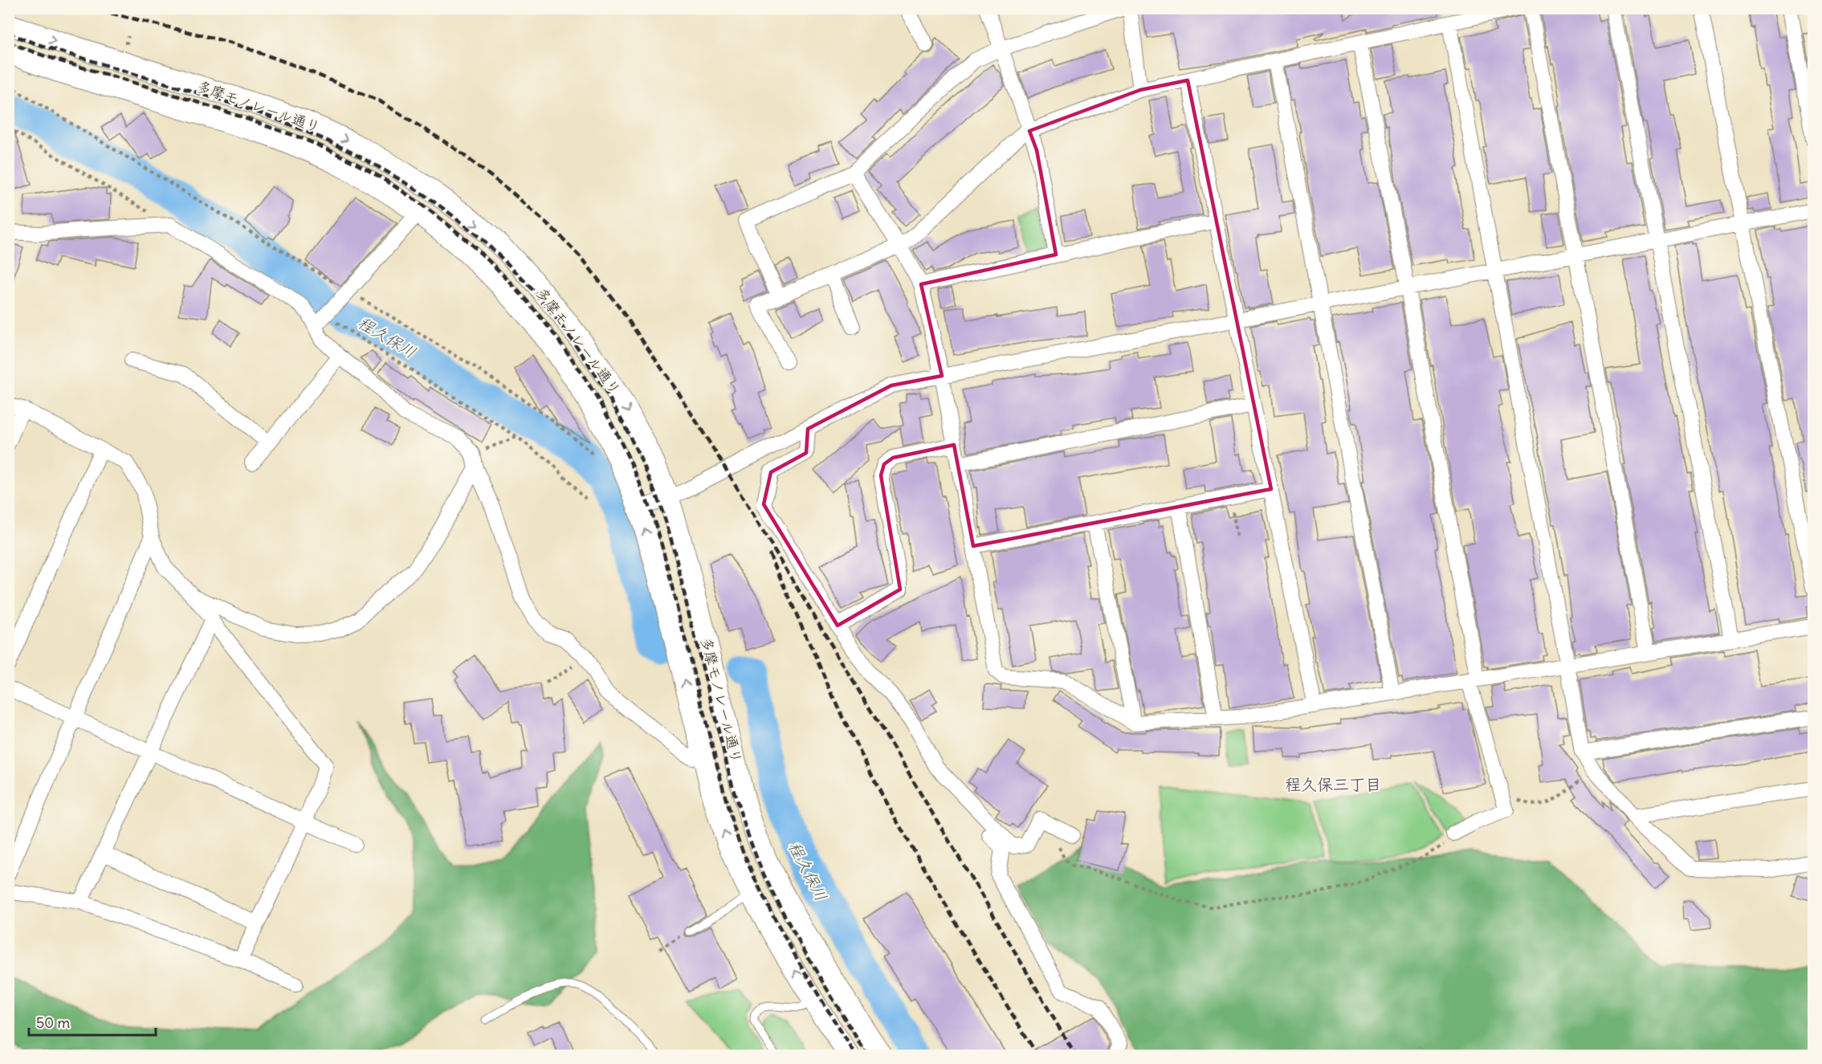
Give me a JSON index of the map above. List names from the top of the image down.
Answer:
{
  "streets": {
    "main road": ["多摩モノレール通り"]
  },
  "districts": ["程久保三丁目"],
  "water": ["程久保川"],
  "scale_bar": "50 m"
}
